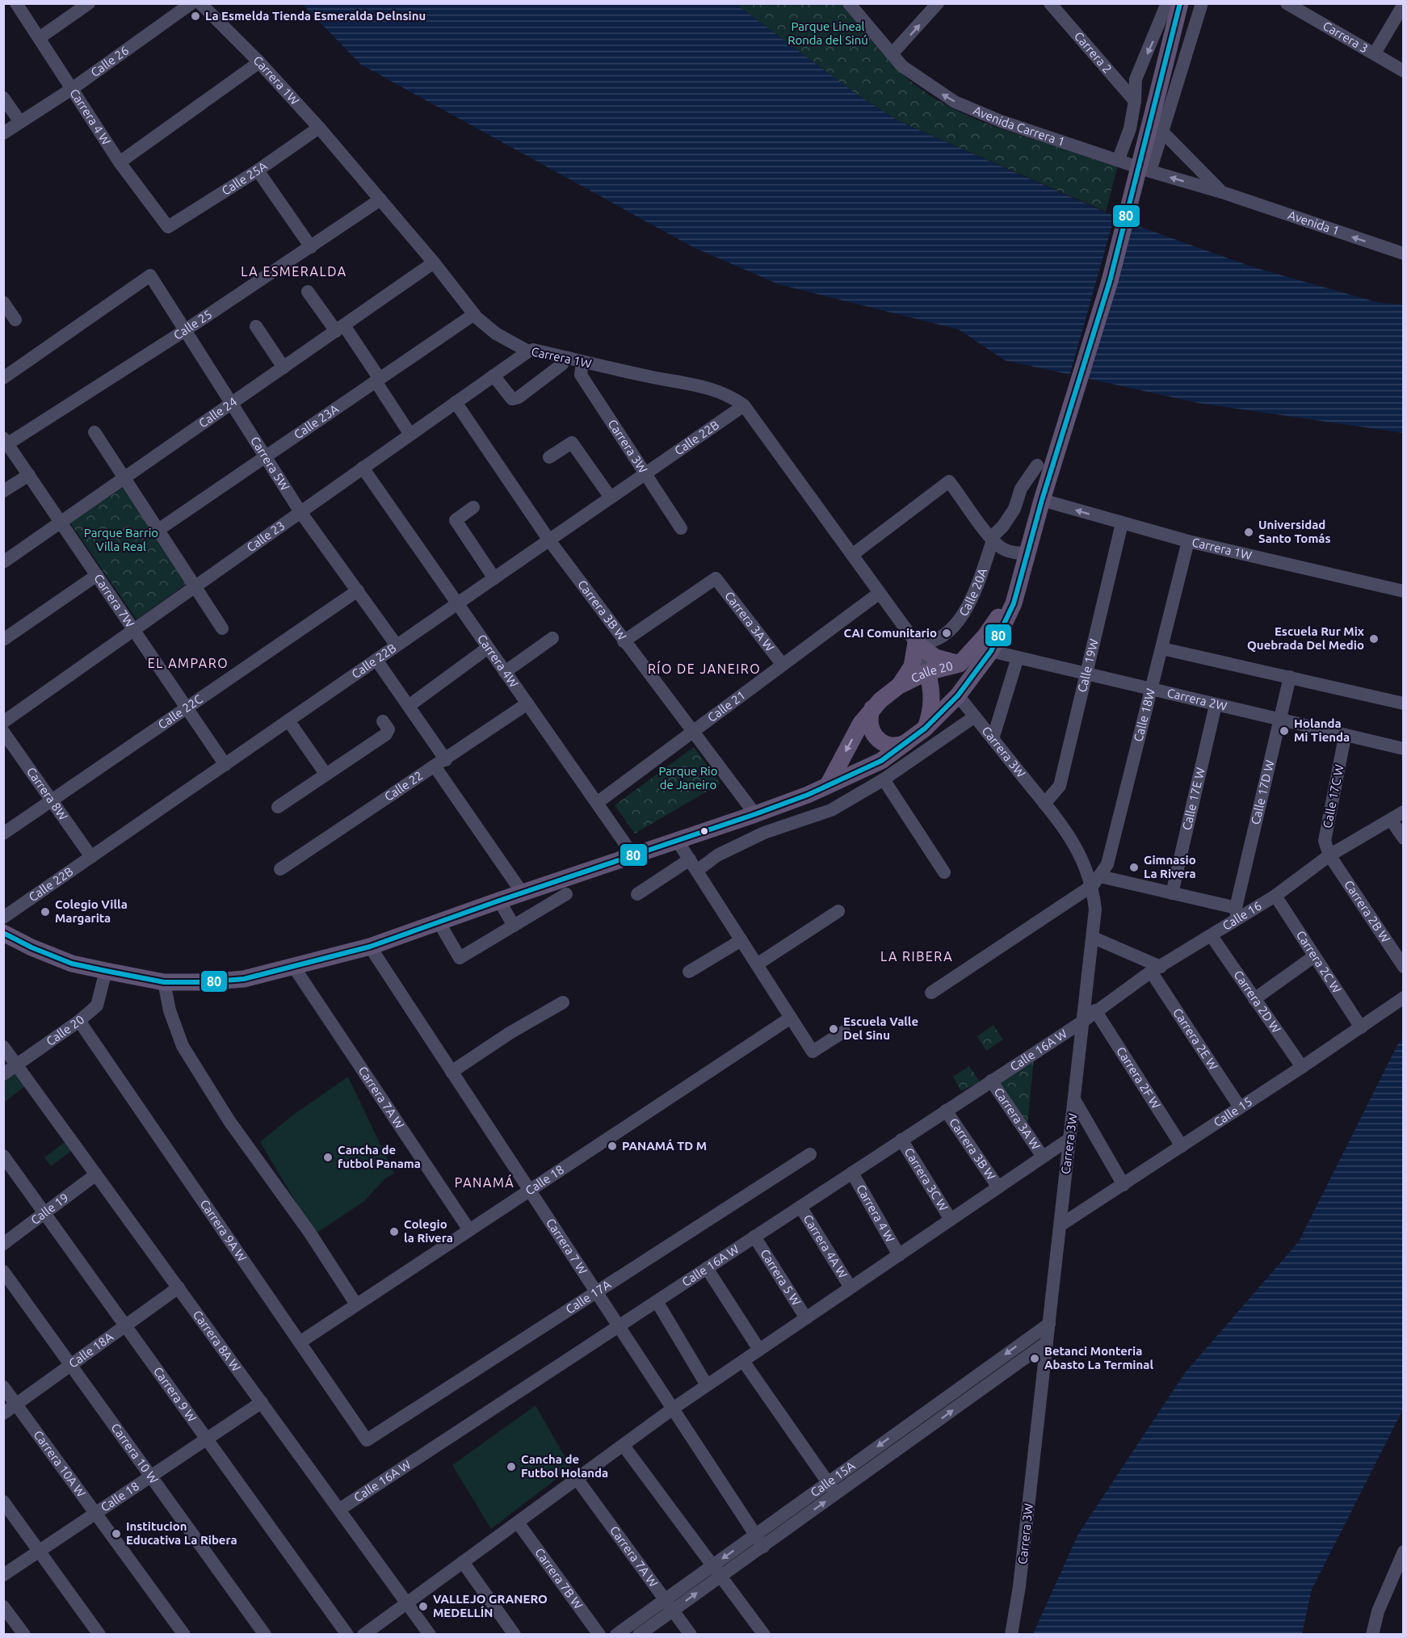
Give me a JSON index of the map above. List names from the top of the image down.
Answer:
{
  "streets": {
    "main road": ["Calle 20"],
    "street": [
      "Carrera 3",
      "Carrera 2",
      "Calle 26",
      "Carrera 1W",
      "Carrera 4 W",
      "Avenida Carrera 1",
      "Calle 25A",
      "Avenida 1",
      "Calle 25",
      "Calle 24",
      "Calle 23A",
      "Calle 22B",
      "Carrera 3W",
      "Carrera 5W",
      "Calle 23",
      "Calle 20A",
      "Carrera 7W",
      "Carrera 3B W",
      "Carrera 3A W",
      "Carrera 4W",
      "Calle 19W",
      "Carrera 2W",
      "Calle 21",
      "Calle 22C",
      "Calle 18W",
      "Calle 22",
      "Calle 17D W",
      "Carrera 8W",
      "Calle 17C W",
      "Calle 17E W",
      "Carrera 2B W",
      "Calle 16",
      "Carrera 2C W",
      "Carrera 2D W",
      "Carrera 2E W",
      "Calle 16A W",
      "Carrera 2F W",
      "Carrera 7A W",
      "Calle 15",
      "Calle 18",
      "Carrera 3C W",
      "Calle 19",
      "Carrera 9A W",
      "Carrera 7 W",
      "Carrera 4A W",
      "Carrera 5 W",
      "Calle 17A",
      "Carrera 8A W",
      "Calle 18A",
      "Carrera 9 W",
      "Carrera 10 W",
      "Carrera 10A W",
      "Calle 15A",
      "Carrera 7B W"
    ]
  },
  "crossings": [
    ["Calle 26", "Carrera 4 W"],
    ["Carrera 1W", "Calle 25A"],
    ["Carrera 1W", "Calle 25"],
    ["Carrera 1W", "Calle 24"],
    ["Carrera 1W", "Calle 23A"],
    ["Carrera 1W", "Calle 22B"],
    ["Carrera 1W", "Carrera 3W"],
    ["Carrera 1W", "Calle 23"],
    ["Carrera 1W", "Calle 20A"],
    ["Carrera 1W", "Calle 19W"],
    ["Carrera 1W", "Calle 20"],
    ["Carrera 1W", "Calle 21"],
    ["Carrera 1W", "Calle 18W"],
    ["Carrera 4 W", "Calle 25A"],
    ["Carrera 4 W", "Calle 16A W"],
    ["Avenida Carrera 1", "Avenida 1"],
    ["Calle 25", "Carrera 5W"],
    ["Calle 25", "Carrera 7W"],
    ["Calle 24", "Carrera 5W"],
    ["Calle 24", "Carrera 7W"],
    ["Calle 23A", "Carrera 5W"],
    ["Calle 22B", "Carrera 3W"],
    ["Calle 22B", "Carrera 5W"],
    ["Calle 22B", "Carrera 7W"],
    ["Calle 22B", "Carrera 3B W"],
    ["Calle 22B", "Carrera 4W"],
    ["Calle 22B", "Carrera 8W"],
    ["Carrera 3W", "Calle 19W"],
    ["Carrera 3W", "Calle 20"],
    ["Carrera 3W", "Calle 18W"],
    ["Carrera 3W", "Calle 16"],
    ["Carrera 3W", "Calle 16A W"],
    ["Carrera 3W", "Calle 15"],
    ["Carrera 3W", "Calle 15A"],
    ["Carrera 5W", "Calle 23"],
    ["Carrera 5W", "Calle 22C"],
    ["Calle 23", "Carrera 7W"],
    ["Calle 23", "Carrera 3B W"],
    ["Calle 23", "Carrera 4W"],
    ["Carrera 7W", "Calle 22C"],
    ["Carrera 3B W", "Carrera 3A W"],
    ["Carrera 3B W", "Calle 20"],
    ["Carrera 3B W", "Calle 21"],
    ["Carrera 3B W", "Calle 16A W"],
    ["Carrera 3A W", "Calle 21"],
    ["Carrera 3A W", "Calle 16A W"],
    ["Carrera 4W", "Calle 20"],
    ["Carrera 4W", "Calle 21"],
    ["Carrera 4W", "Calle 22"],
    ["Calle 19W", "Carrera 2W"],
    ["Calle 20", "Carrera 2W"],
    ["Calle 20", "Carrera 7A W"],
    ["Calle 20", "Carrera 9A W"],
    ["Calle 20", "Carrera 7 W"],
    ["Calle 20", "Carrera 8A W"],
    ["Carrera 2W", "Calle 18W"],
    ["Carrera 2W", "Calle 17D W"],
    ["Carrera 2W", "Calle 17C W"],
    ["Carrera 2W", "Calle 17E W"],
    ["Calle 22C", "Carrera 8W"],
    ["Calle 17D W", "Calle 16"],
    ["Calle 17C W", "Carrera 2B W"],
    ["Calle 17C W", "Calle 16"],
    ["Carrera 2B W", "Calle 16"],
    ["Calle 16", "Carrera 2C W"],
    ["Calle 16", "Carrera 2D W"],
    ["Calle 16", "Carrera 2E W"],
    ["Calle 16", "Calle 16A W"],
    ["Calle 16", "Carrera 2F W"],
    ["Carrera 2C W", "Calle 15"],
    ["Carrera 2D W", "Calle 15"],
    ["Carrera 2E W", "Calle 15"],
    ["Calle 16A W", "Carrera 3C W"],
    ["Calle 16A W", "Carrera 7 W"],
    ["Calle 16A W", "Carrera 4A W"],
    ["Calle 16A W", "Carrera 5 W"],
    ["Calle 16A W", "Carrera 8A W"],
    ["Carrera 2F W", "Calle 15"],
    ["Carrera 7A W", "Calle 18"],
    ["Carrera 7A W", "Calle 15A"],
    ["Calle 18", "Carrera 9A W"],
    ["Calle 18", "Carrera 7 W"],
    ["Calle 18", "Carrera 8A W"],
    ["Calle 18", "Carrera 9 W"],
    ["Calle 18", "Carrera 10 W"],
    ["Calle 18", "Carrera 10A W"],
    ["Calle 19", "Carrera 8A W"],
    ["Calle 19", "Carrera 9 W"],
    ["Carrera 9A W", "Calle 17A"],
    ["Carrera 7 W", "Calle 17A"],
    ["Carrera 7 W", "Calle 15A"],
    ["Carrera 8A W", "Calle 18A"],
    ["Calle 18A", "Carrera 9 W"],
    ["Calle 18A", "Carrera 10 W"],
    ["Calle 18A", "Carrera 10A W"]
  ],
  "one_way": ["Avenida Carrera 1", "Avenida 1"],
  "districts": [
    "LA ESMERALDA",
    "EL AMPARO",
    "RÍO DE JANEIRO",
    "LA RIBERA",
    "PANAMÁ"
  ],
  "parks": ["Parque Lineal Ronda del Sinú", "Parque Barrio Villa Real", "Parque Rio de Janeiro"],
  "places": [
    "La Esmelda Tienda Esmeralda Delnsinu",
    "Universidad Santo Tomás",
    "CAI Comunitario",
    "Escuela Rur Mix Quebrada Del Medio",
    "Holanda Mi Tienda",
    "Gimnasio La Rivera",
    "Colegio Villa Margarita",
    "Escuela Valle Del Sinu",
    "PANAMÁ TD M",
    "Cancha de futbol Panama",
    "Colegio la Rivera",
    "Betanci Monteria Abasto La Terminal",
    "Cancha de Futbol Holanda",
    "Institucion Educativa La Ribera",
    "VALLEJO GRANERO MEDELLÍN"
  ],
  "lines": ["transit line 80"]
}
